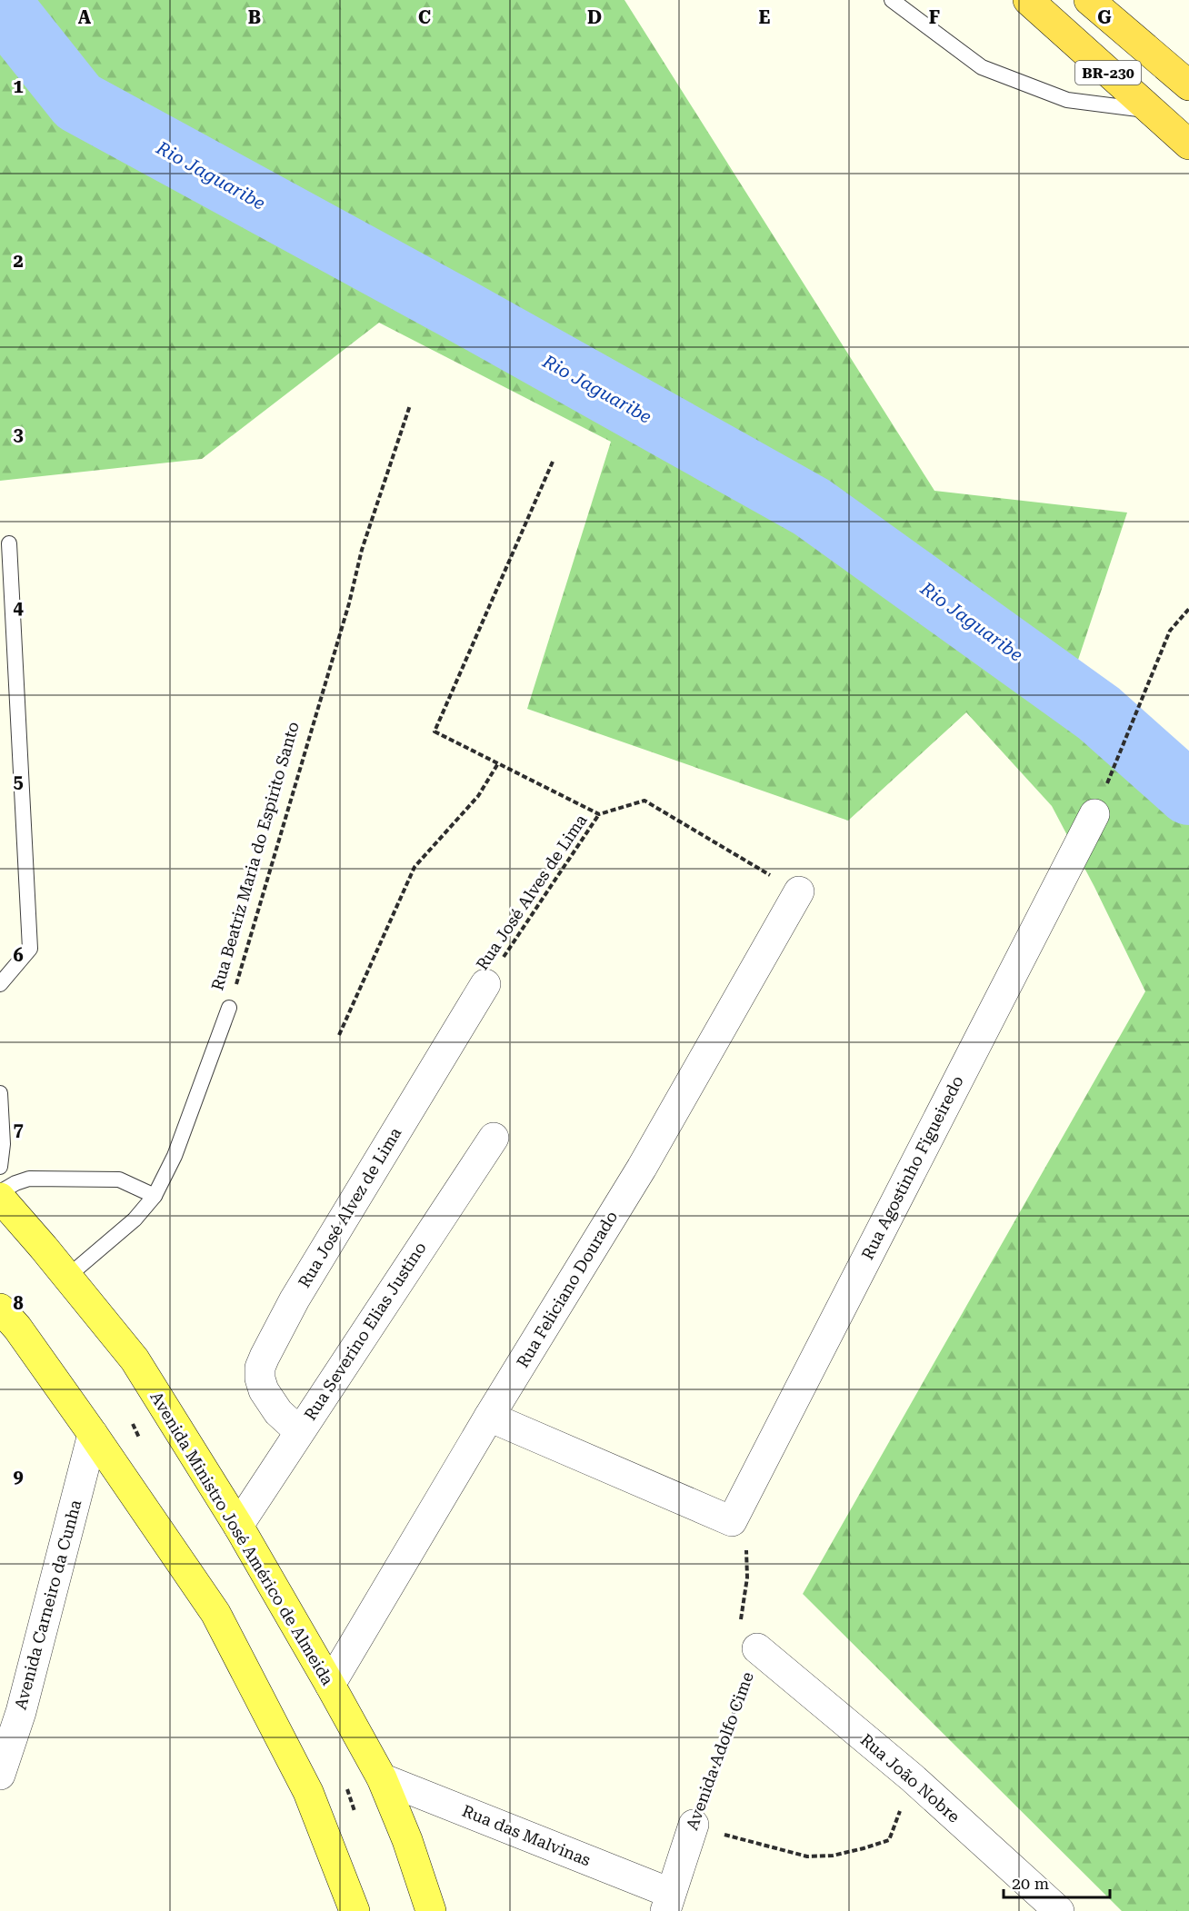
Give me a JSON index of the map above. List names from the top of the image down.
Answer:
{
  "streets": {
    "highway": ["BR-230"],
    "main road": ["Avenida Ministro José Américo de Almeida"],
    "street": [
      "Rua Agostinho Figueiredo",
      "Rua José Alvez de Lima",
      "Rua Feliciano Dourado",
      "Rua Severino Elias Justino",
      "Avenida Carneiro da Cunha",
      "Avenida Adolfo Cime",
      "Rua João Nobre",
      "Rua das Malvinas"
    ],
    "lane": ["Rua Beatriz Maria do Espirito Santo"],
    "path": ["Rua José Alves de Lima"]
  },
  "crossings": [
    ["Rua Beatriz Maria do Espirito Santo", "Avenida Ministro José Américo de Almeida"],
    ["Rua José Alves de Lima", "Rua José Alvez de Lima"],
    ["Rua José Alvez de Lima", "Rua Severino Elias Justino"],
    ["Rua Feliciano Dourado", "Avenida Ministro José Américo de Almeida"],
    ["Rua Severino Elias Justino", "Avenida Ministro José Américo de Almeida"],
    ["Avenida Ministro José Américo de Almeida", "Rua das Malvinas"],
    ["Avenida Adolfo Cime", "Rua João Nobre"],
    ["Avenida Adolfo Cime", "Rua das Malvinas"]
  ],
  "water": ["Rio Jaguaribe"],
  "scale_bar": "20 m",
  "grid": {
    "columns": [
      "A",
      "B",
      "C",
      "D",
      "E",
      "F",
      "G"
    ],
    "rows": [
      "1",
      "2",
      "3",
      "4",
      "5",
      "6",
      "7",
      "8",
      "9"
    ]
  }
}
